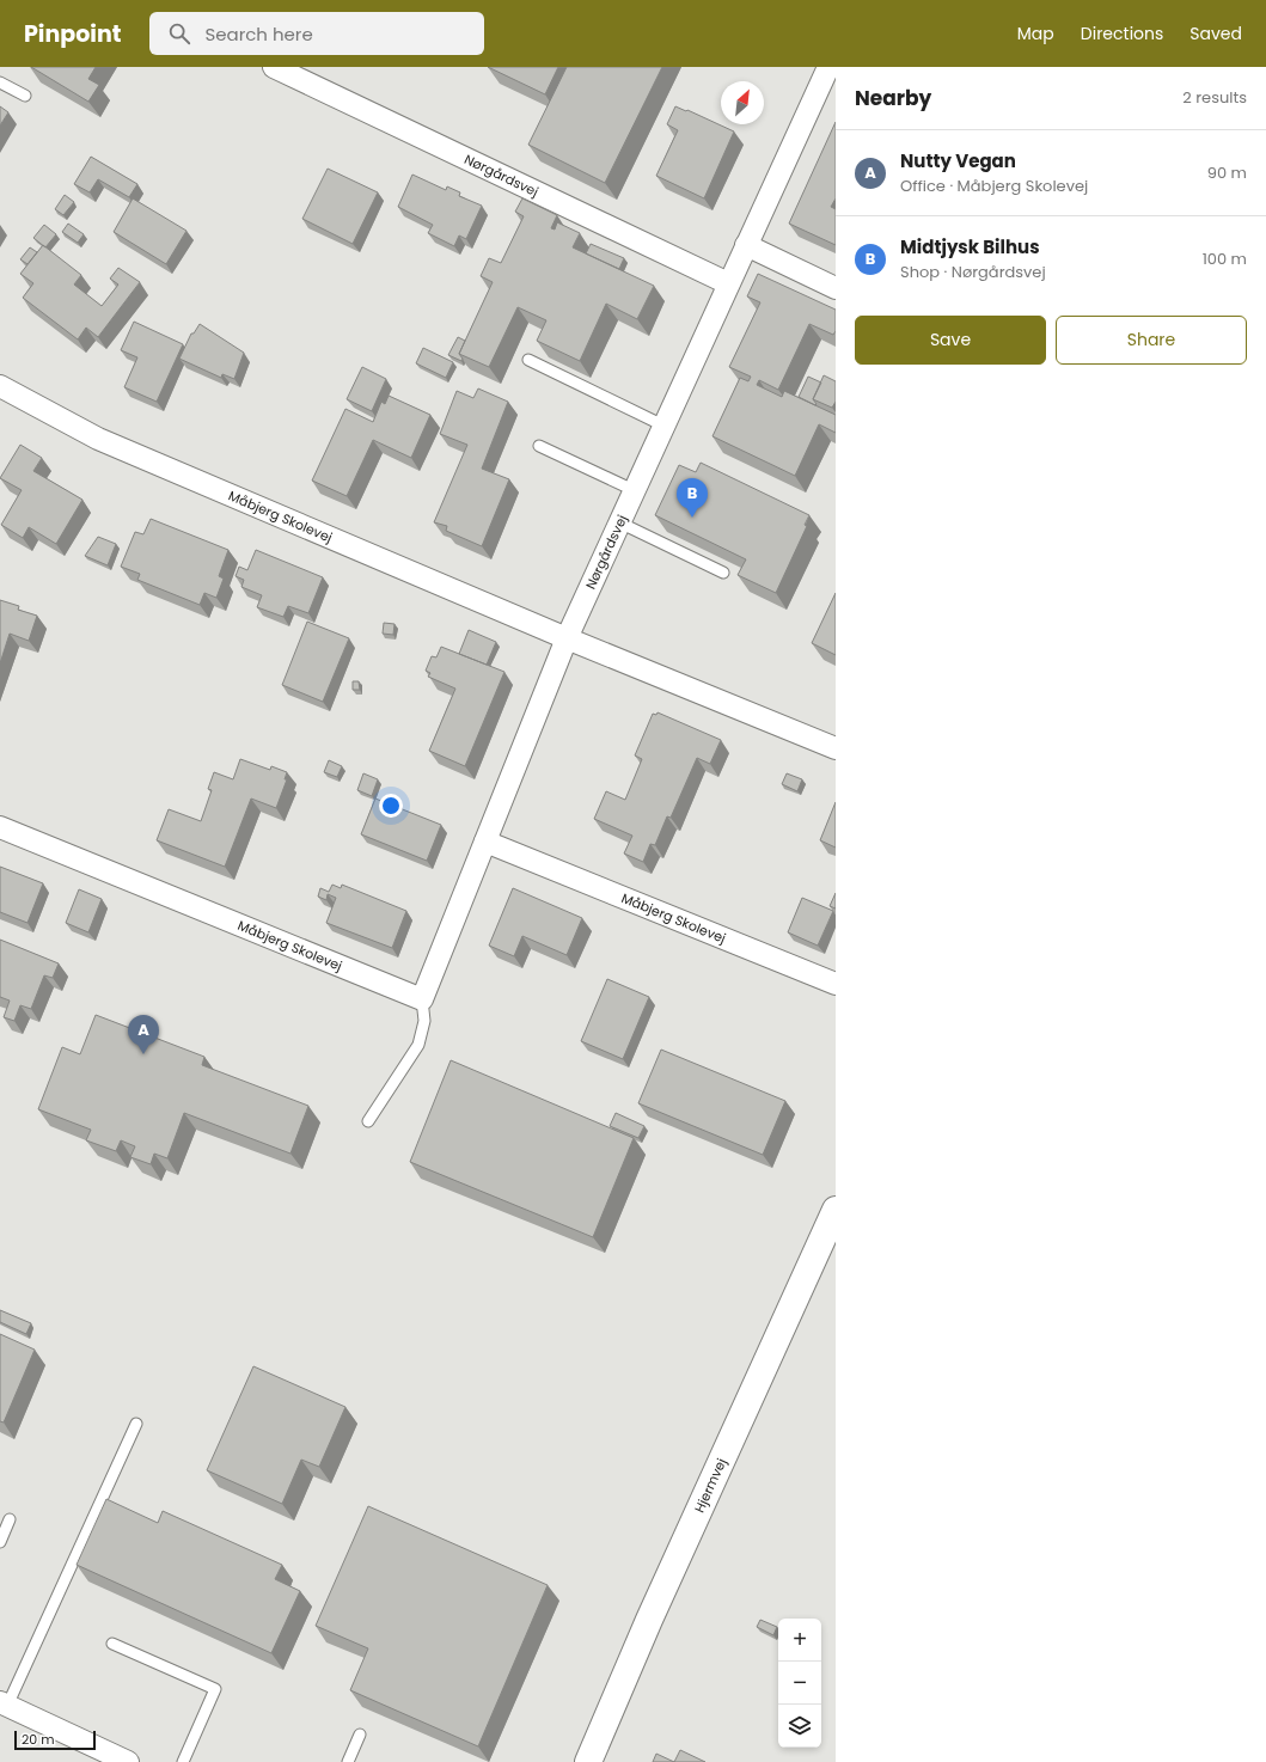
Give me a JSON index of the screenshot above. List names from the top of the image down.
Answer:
{
  "streets": {
    "street": ["Nørgårdsvej", "Måbjerg Skolevej", "Hjermvej"]
  },
  "crossings": [
    ["Nørgårdsvej", "Måbjerg Skolevej"]
  ],
  "scale_bar": "20 m",
  "north": "top right",
  "page": {
    "header": "Pinpoint",
    "search": "Search here",
    "nav": ["Map", "Directions", "Saved"],
    "heading": ["Nearby", "2 results"],
    "list": [
      {
        "mark": "A",
        "name": "Nutty Vegan",
        "note": "Office · Måbjerg Skolevej",
        "value": "90 m"
      },
      {
        "mark": "B",
        "name": "Midtjysk Bilhus",
        "note": "Shop · Nørgårdsvej",
        "value": "100 m"
      }
    ],
    "buttons": ["Save", "Share"],
    "pins": ["B", "A"],
    "map_buttons": ["+", "−"],
    "scale": "20 m"
  }
}
